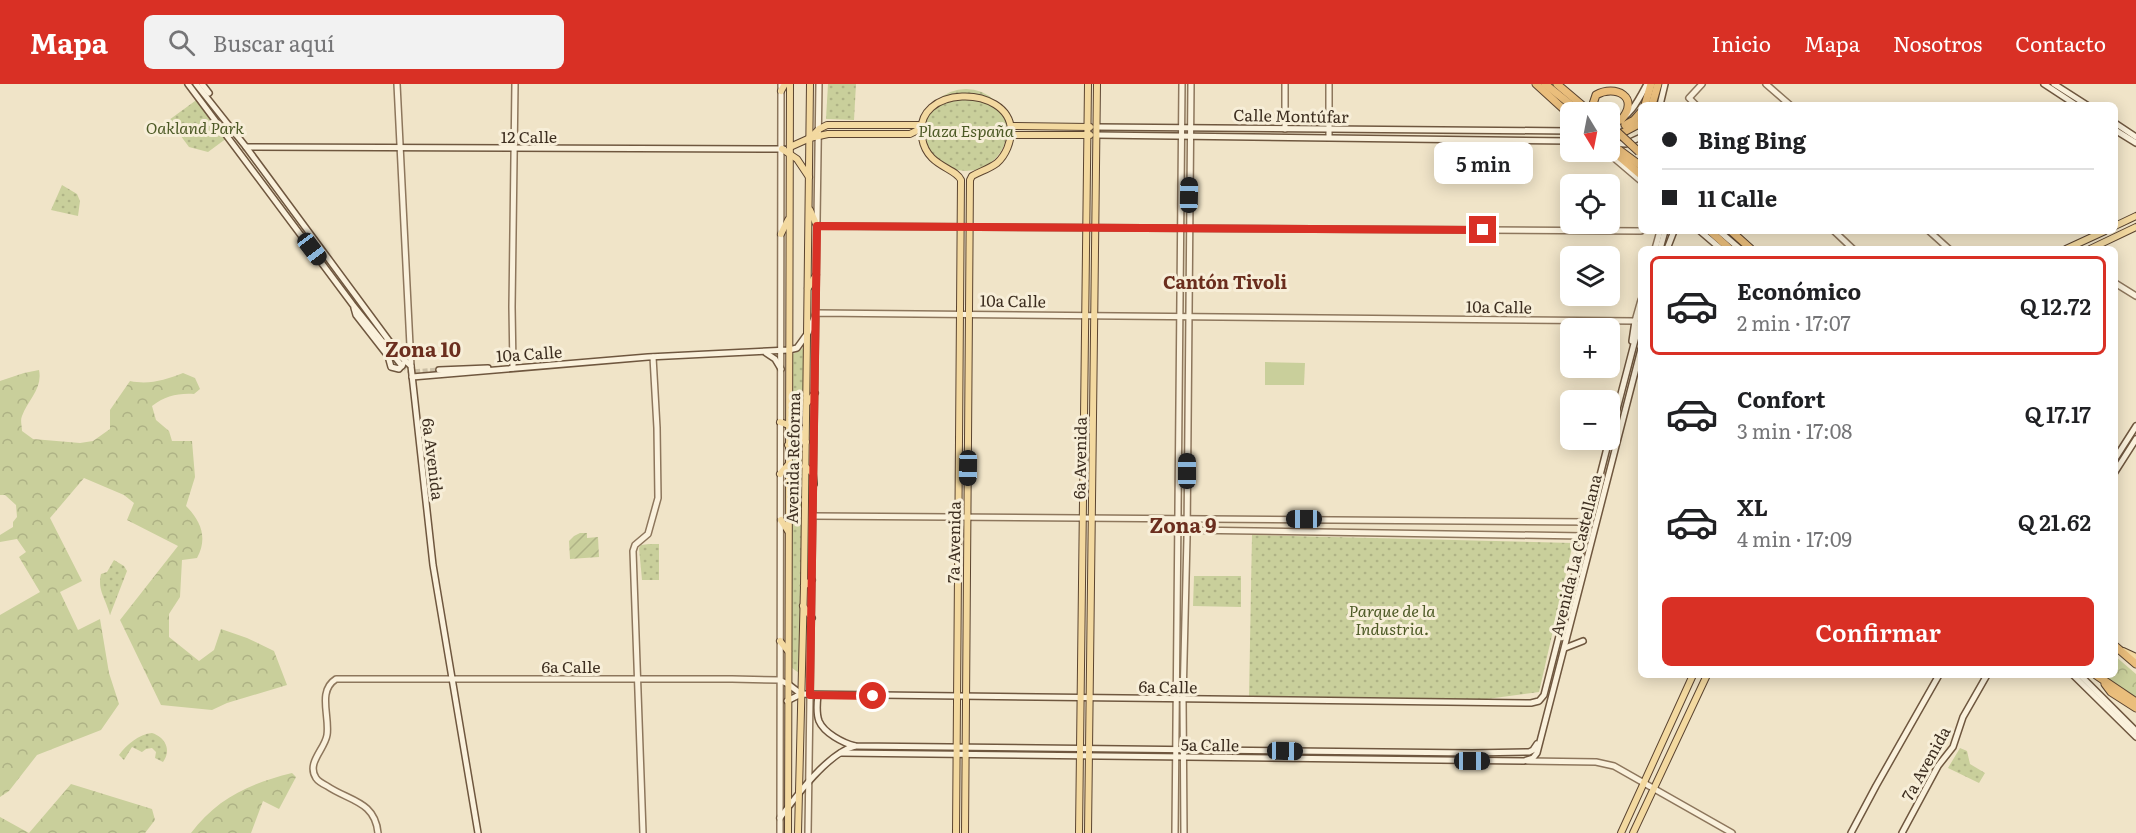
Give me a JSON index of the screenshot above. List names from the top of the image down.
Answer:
{
  "streets": {
    "main road": [
      "Calle Montúfar",
      "Avenida Reforma",
      "6a Avenida",
      "7a Avenida"
    ],
    "street": [
      "12 Calle",
      "10a Calle",
      "Avenida La Castellana",
      "6a Calle",
      "5a Calle"
    ]
  },
  "crossings": [
    ["Calle Montúfar", "6a Avenida"],
    ["Calle Montúfar", "7a Avenida"],
    ["12 Calle", "6a Avenida"],
    ["10a Calle", "Avenida Reforma"],
    ["10a Calle", "6a Avenida"],
    ["10a Calle", "7a Avenida"],
    ["10a Calle", "Avenida La Castellana"],
    ["Avenida Reforma", "6a Calle"],
    ["Avenida Reforma", "5a Calle"],
    ["6a Avenida", "6a Calle"],
    ["6a Avenida", "5a Calle"],
    ["7a Avenida", "6a Calle"],
    ["7a Avenida", "5a Calle"],
    ["Avenida La Castellana", "6a Calle"],
    ["Avenida La Castellana", "5a Calle"]
  ],
  "districts": ["Cantón Tivoli", "Zona 10", "Zona 9"],
  "parks": ["Oakland Park", "Plaza España", "Parque de la Industria."],
  "north": "bottom",
  "page": {
    "header": "Mapa",
    "search": "Buscar aquí",
    "nav": [
      "Inicio",
      "Mapa",
      "Nosotros",
      "Contacto"
    ],
    "map_buttons": ["+", "−"],
    "banner": ["Bing Bing", "11 Calle"],
    "bubble": "5 min",
    "list": [
      {
        "name": "Económico",
        "note": "2 min · 17:07",
        "value": "Q 12.72"
      },
      {
        "name": "Confort",
        "note": "3 min · 17:08",
        "value": "Q 17.17"
      },
      {
        "name": "XL",
        "note": "4 min · 17:09",
        "value": "Q 21.62"
      }
    ],
    "buttons": "Confirmar"
  }
}
